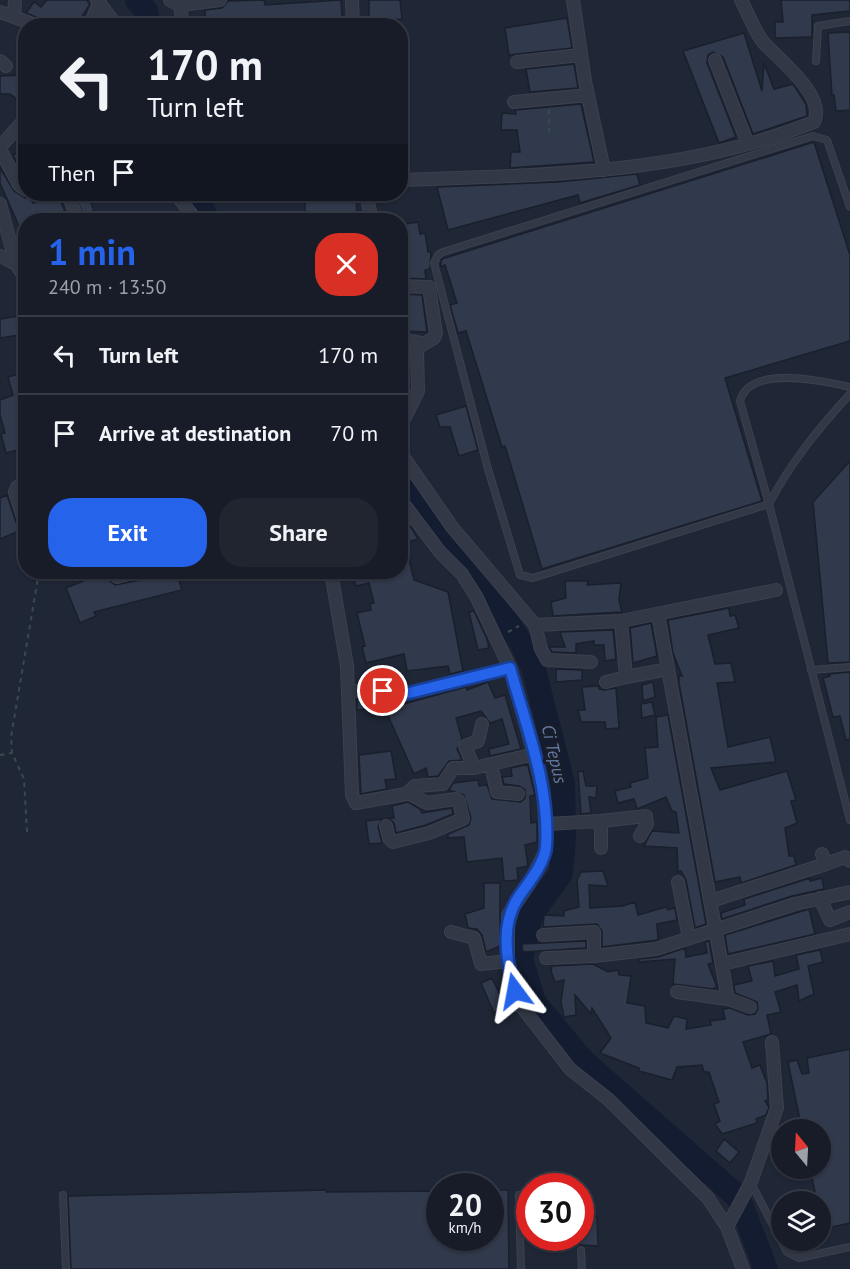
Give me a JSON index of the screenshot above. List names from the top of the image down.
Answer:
{
  "water": ["Ci Tepus"],
  "north": "top",
  "page": {
    "turn": ["170 m", "Turn left"],
    "then": "Then",
    "heading": ["1 min", "240 m · 13:50"],
    "list": [
      {
        "name": "Turn left",
        "value": "170 m"
      },
      {
        "name": "Arrive at destination",
        "value": "70 m"
      }
    ],
    "buttons": ["Exit", "Share"],
    "speed": "20 km/h",
    "limit": "30"
  }
}
